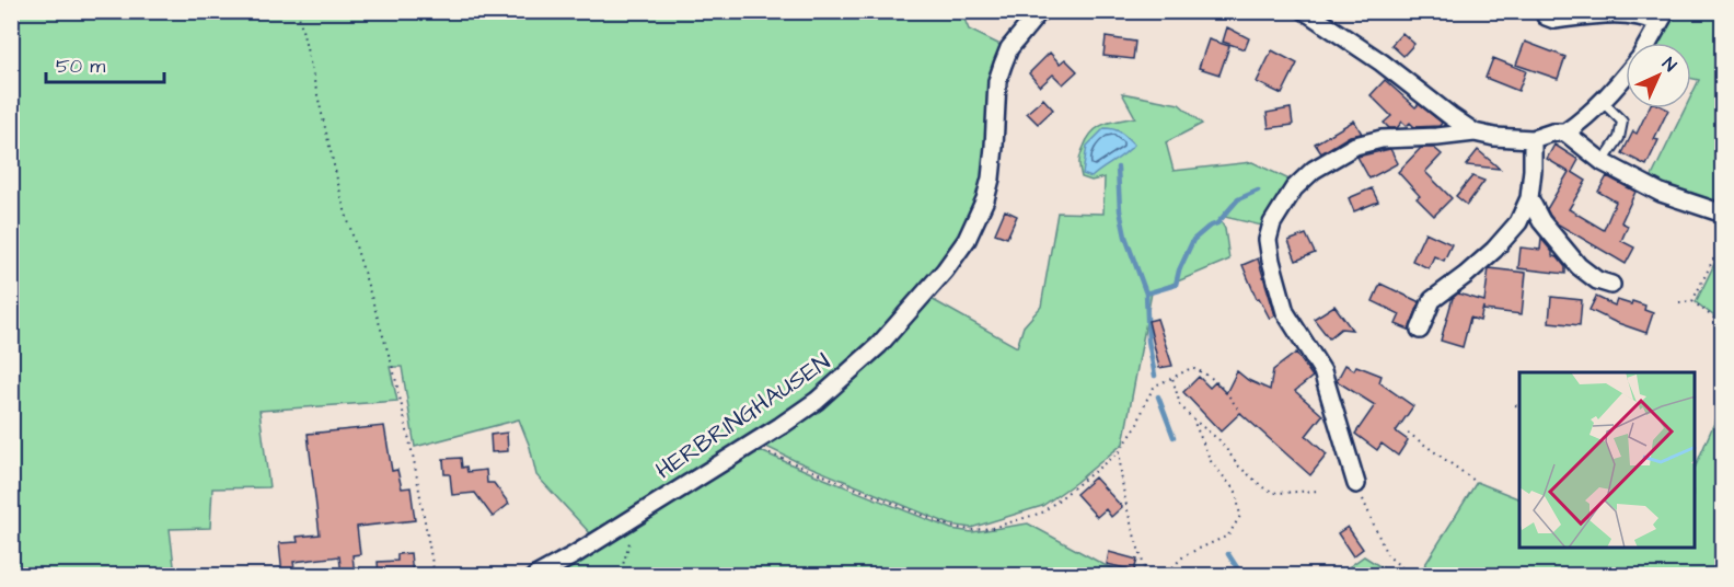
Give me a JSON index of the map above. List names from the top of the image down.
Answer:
{
  "streets": {
    "street": ["HERBRINGHAUSEN"]
  },
  "scale_bar": "50 m",
  "north": "top right"
}
